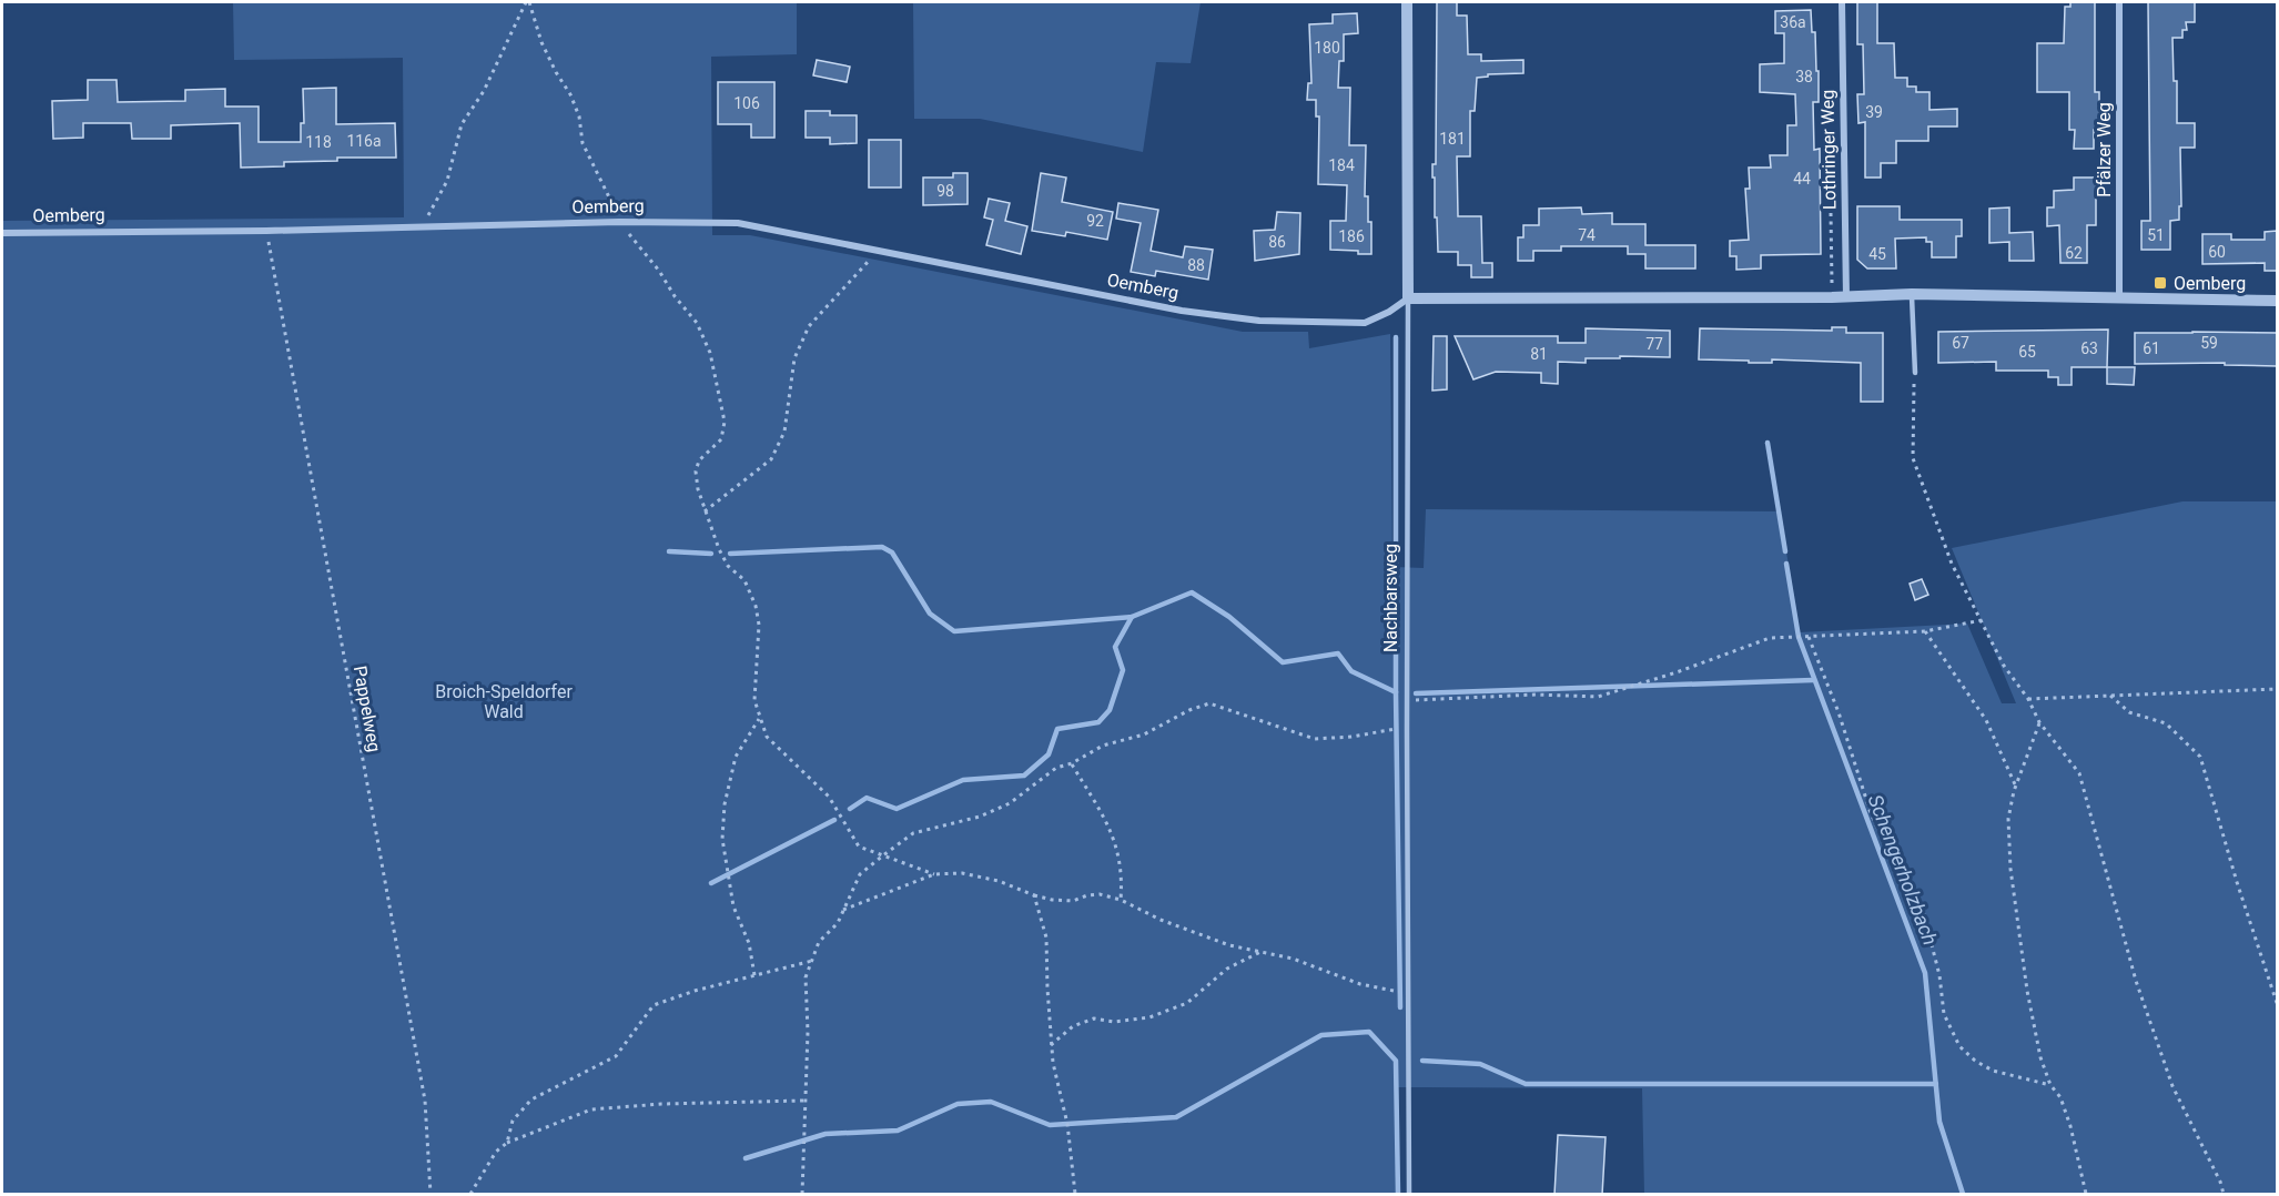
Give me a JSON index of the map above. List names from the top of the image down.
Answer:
{
  "streets": {
    "street": [
      "Lothringer Weg",
      "Pfälzer Weg",
      "Oemberg",
      "Nachbarsweg"
    ],
    "path": ["Pappelweg"]
  },
  "crossings": [
    ["Oemberg", "Nachbarsweg"],
    ["Oemberg", "Pappelweg"]
  ],
  "water": ["Schengerholzbach"],
  "parks": ["Broich-Speldorfer Wald"],
  "places": {
    "transit": ["Oemberg"]
  },
  "house_numbers": [
    "36a",
    "180",
    "38",
    "106",
    "39",
    "181",
    "116a",
    "118",
    "184",
    "44",
    "98",
    "92",
    "74",
    "51",
    "186",
    "86",
    "60",
    "62",
    "45",
    "88",
    "67",
    "59",
    "77",
    "63",
    "61",
    "65",
    "81"
  ]
}
